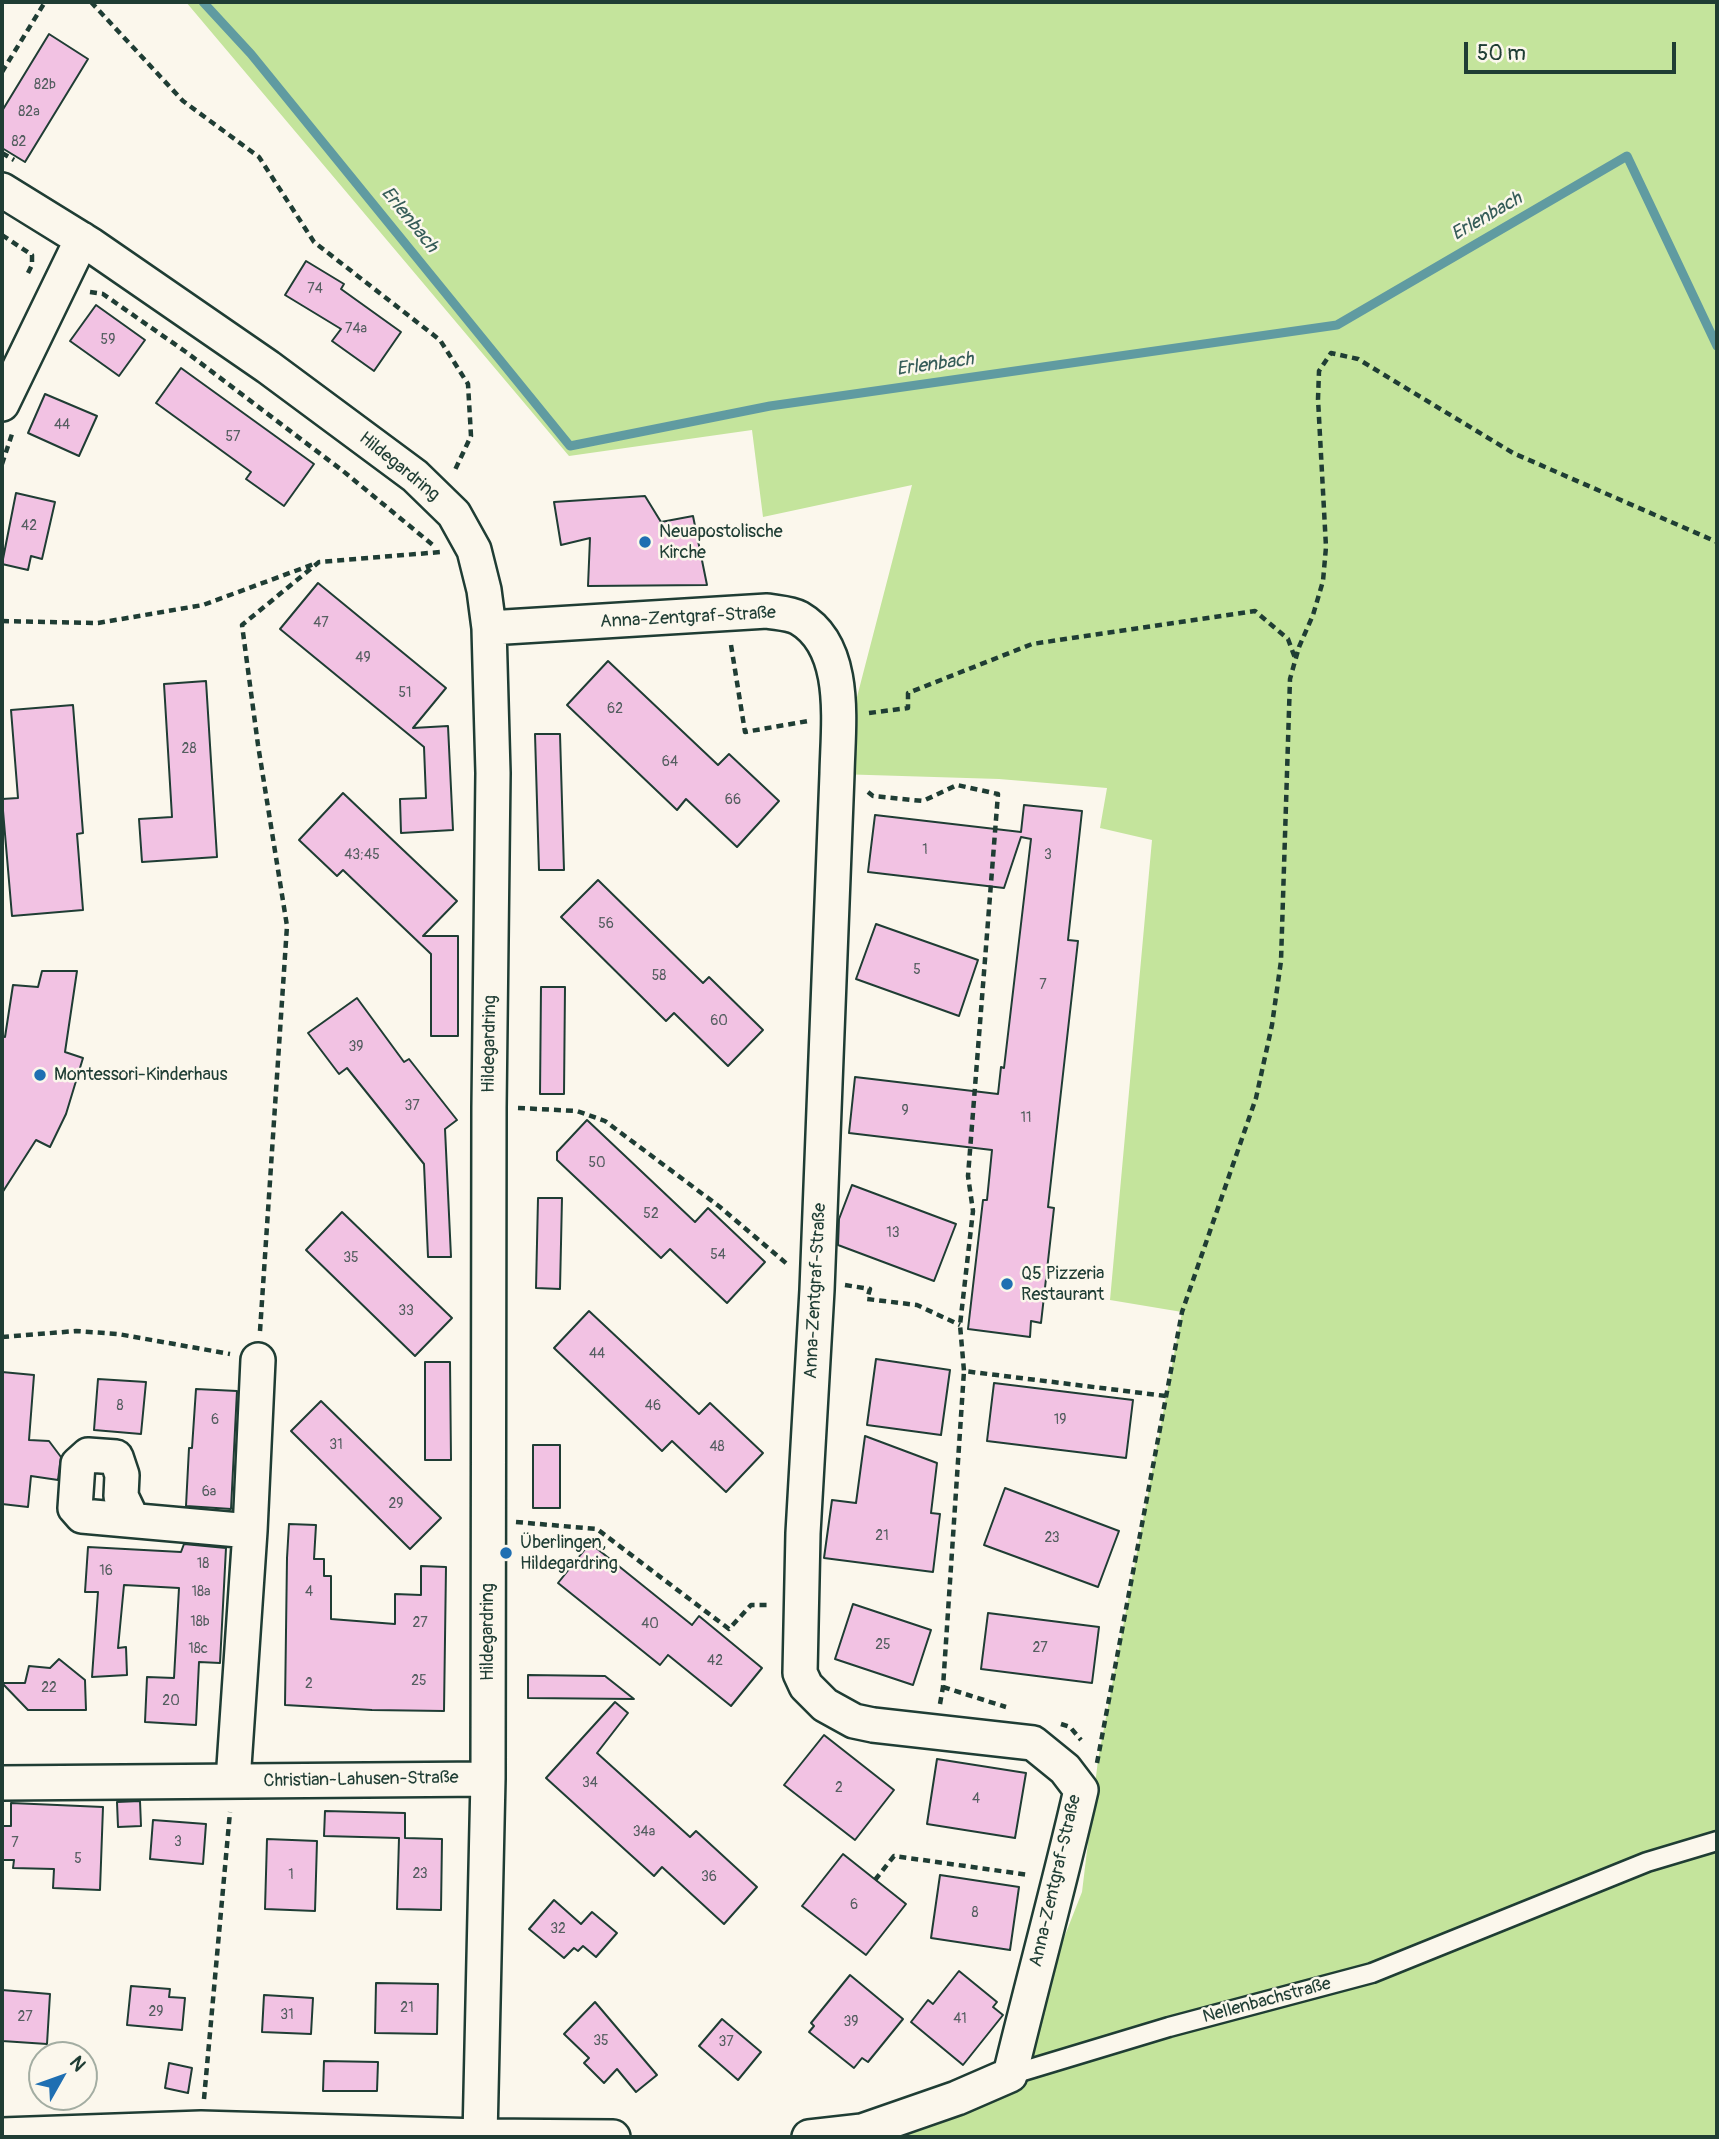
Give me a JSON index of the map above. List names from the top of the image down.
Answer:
{
  "streets": {
    "street": [
      "Hildegardring",
      "Anna-Zentgraf-Straße",
      "Christian-Lahusen-Straße",
      "Nellenbachstraße"
    ]
  },
  "crossings": [
    ["Hildegardring", "Anna-Zentgraf-Straße"],
    ["Hildegardring", "Christian-Lahusen-Straße"],
    ["Anna-Zentgraf-Straße", "Nellenbachstraße"]
  ],
  "water": ["Erlenbach"],
  "places": [
    "Neuapostolische Kirche",
    "Montessori-Kinderhaus",
    "Q5 Pizzeria Restaurant",
    "Überlingen, Hildegardring"
  ],
  "house_numbers": [
    "82b",
    "82a",
    "82",
    "74",
    "74a",
    "59",
    "44",
    "57",
    "42",
    "47",
    "49",
    "51",
    "62",
    "28",
    "64",
    "66",
    "1",
    "43;45",
    "3",
    "56",
    "5",
    "58",
    "7",
    "60",
    "39",
    "37",
    "9",
    "11",
    "50",
    "52",
    "13",
    "54",
    "35",
    "33",
    "44",
    "8",
    "46",
    "6",
    "19",
    "31",
    "48",
    "6a",
    "29",
    "21",
    "23",
    "18",
    "16",
    "18a",
    "4",
    "18b",
    "27",
    "40",
    "25",
    "27",
    "18c",
    "42",
    "25",
    "2",
    "22",
    "20",
    "34",
    "2",
    "4",
    "34a",
    "3",
    "7",
    "5",
    "23",
    "1",
    "36",
    "6",
    "8",
    "32",
    "21",
    "29",
    "31",
    "27",
    "41",
    "39",
    "35",
    "37"
  ],
  "scale_bar": "50 m",
  "north": "top right"
}
